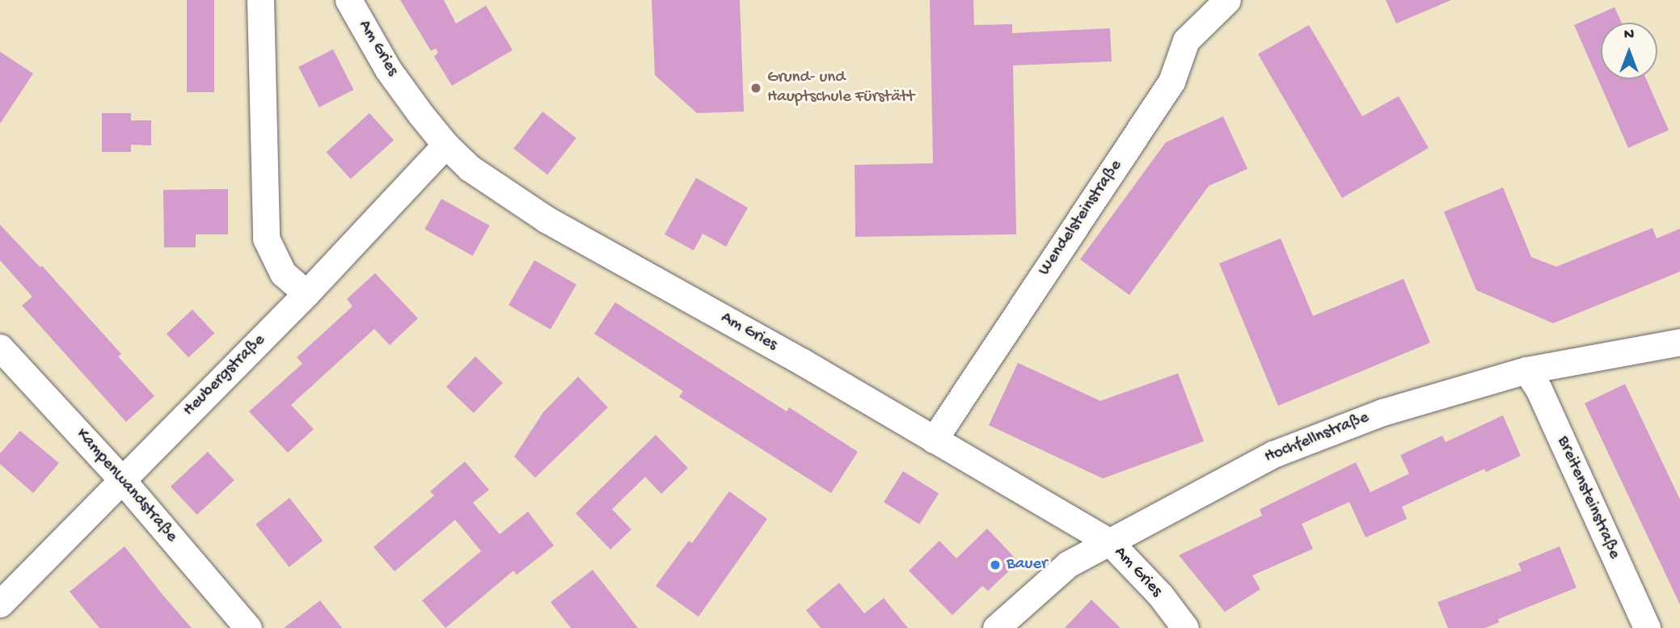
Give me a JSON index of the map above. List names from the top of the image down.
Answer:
{
  "streets": {
    "street": [
      "Am Gries",
      "Wendelsteinstraße",
      "Heubergstraße",
      "Hochfellnstraße",
      "Kampenwandstraße",
      "Breitensteinstraße"
    ]
  },
  "crossings": [
    ["Am Gries", "Wendelsteinstraße"],
    ["Am Gries", "Heubergstraße"],
    ["Am Gries", "Hochfellnstraße"],
    ["Heubergstraße", "Kampenwandstraße"],
    ["Hochfellnstraße", "Breitensteinstraße"]
  ],
  "places": ["Grund- und Hauptschule Fürstätt", "Bauer"],
  "north": "top"
}
